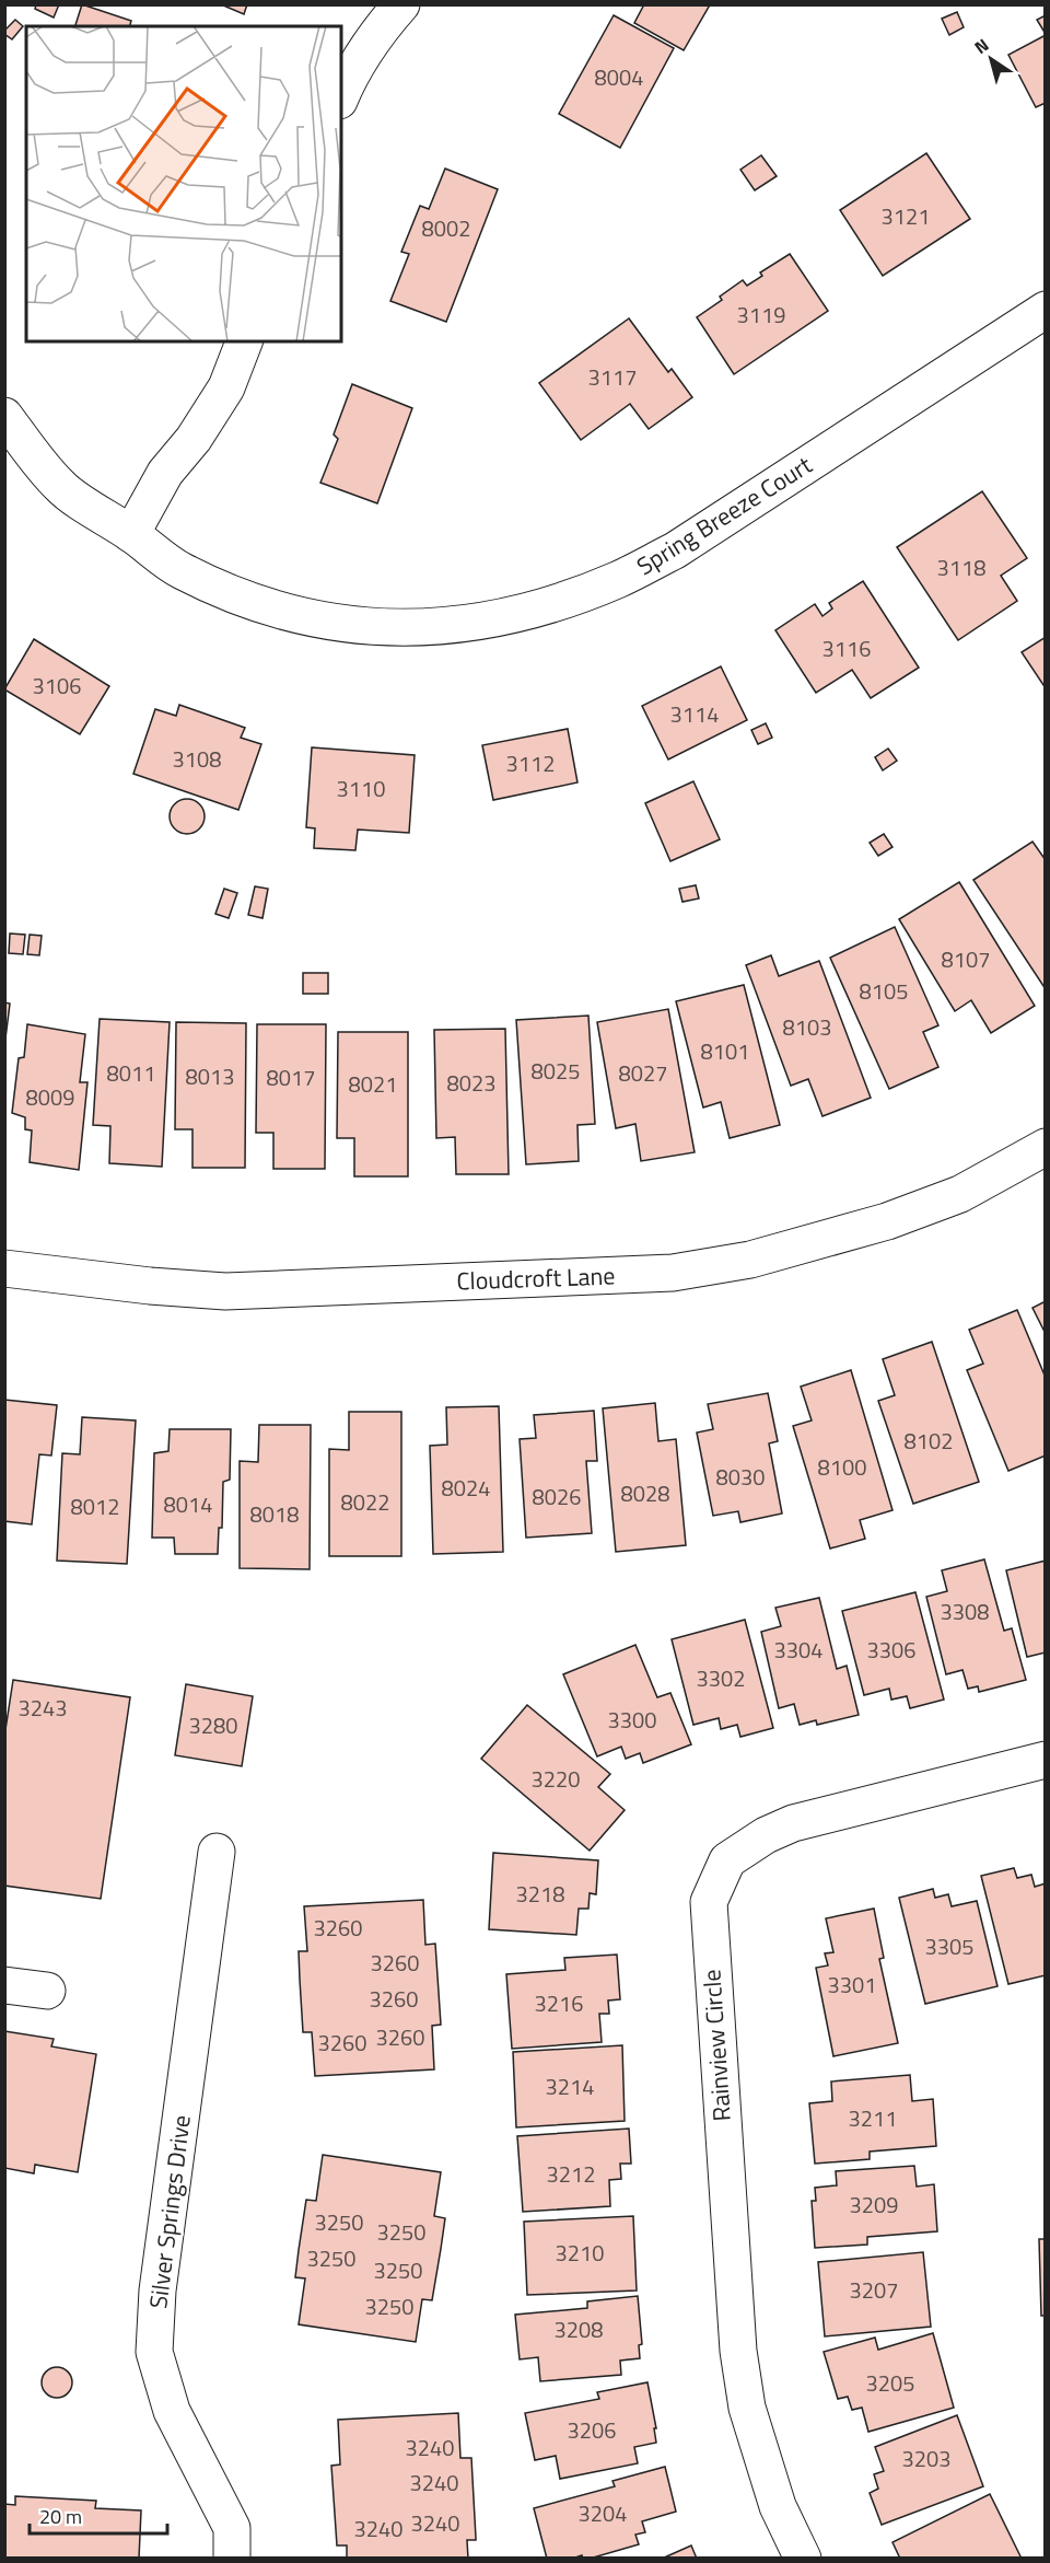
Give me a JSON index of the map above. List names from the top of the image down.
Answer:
{
  "streets": {
    "street": [
      "Spring Breeze Court",
      "Cloudcroft Lane",
      "Rainview Circle",
      "Silver Springs Drive"
    ]
  },
  "house_numbers": [
    "8004",
    "3121",
    "8002",
    "3119",
    "3117",
    "3118",
    "3116",
    "3106",
    "3114",
    "3108",
    "3112",
    "3110",
    "8107",
    "8105",
    "8103",
    "8101",
    "8025",
    "8011",
    "8027",
    "8013",
    "8017",
    "8023",
    "8021",
    "8009",
    "8102",
    "8100",
    "8030",
    "8024",
    "8028",
    "8026",
    "8022",
    "8014",
    "8012",
    "8018",
    "3308",
    "3304",
    "3306",
    "3302",
    "3243",
    "3300",
    "3280",
    "3220",
    "3218",
    "3260",
    "3305",
    "3260",
    "3301",
    "3260",
    "3216",
    "3260",
    "3260",
    "3214",
    "3211",
    "3212",
    "3209",
    "3250",
    "3250",
    "3210",
    "3250",
    "3250",
    "3207",
    "3250",
    "3208",
    "3205",
    "3206",
    "3240",
    "3203",
    "3240",
    "3204",
    "3240",
    "3240"
  ],
  "scale_bar": "20 m",
  "north": "top left"
}
